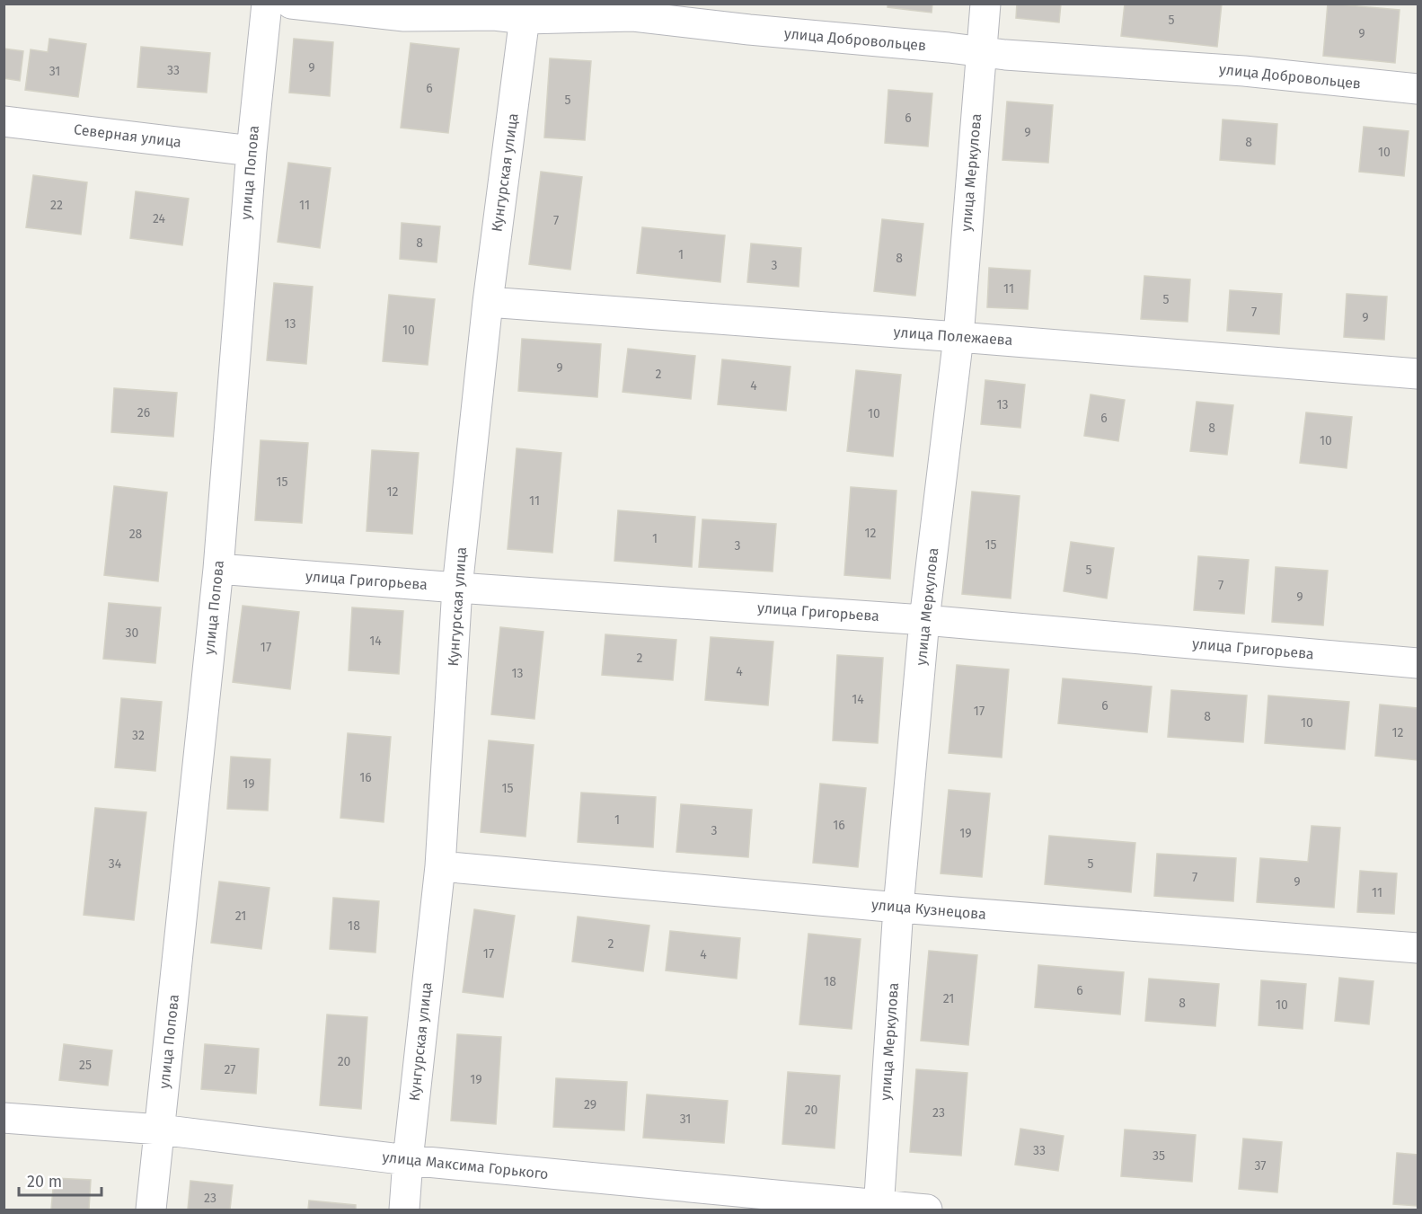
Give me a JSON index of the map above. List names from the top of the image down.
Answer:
{
  "streets": {
    "street": [
      "улица Добровольцев",
      "Северная улица",
      "улица Попова",
      "Кунгурская улица",
      "улица Меркулова",
      "улица Полежаева",
      "улица Григорьева",
      "улица Кузнецова",
      "улица Максима Горького"
    ]
  },
  "crossings": [
    ["улица Добровольцев", "Кунгурская улица"],
    ["улица Добровольцев", "улица Меркулова"],
    ["Северная улица", "улица Попова"],
    ["улица Попова", "улица Григорьева"],
    ["улица Попова", "улица Максима Горького"],
    ["Кунгурская улица", "улица Полежаева"],
    ["Кунгурская улица", "улица Григорьева"],
    ["Кунгурская улица", "улица Кузнецова"],
    ["Кунгурская улица", "улица Максима Горького"],
    ["улица Меркулова", "улица Полежаева"],
    ["улица Меркулова", "улица Григорьева"],
    ["улица Меркулова", "улица Кузнецова"],
    ["улица Меркулова", "улица Максима Горького"]
  ],
  "house_numbers": [
    "5",
    "9",
    "9",
    "33",
    "31",
    "6",
    "5",
    "6",
    "9",
    "8",
    "10",
    "22",
    "11",
    "24",
    "7",
    "8",
    "1",
    "8",
    "3",
    "11",
    "5",
    "7",
    "9",
    "13",
    "10",
    "9",
    "2",
    "4",
    "13",
    "26",
    "10",
    "6",
    "8",
    "10",
    "15",
    "12",
    "11",
    "12",
    "28",
    "1",
    "15",
    "3",
    "5",
    "7",
    "9",
    "30",
    "14",
    "17",
    "2",
    "4",
    "13",
    "14",
    "6",
    "17",
    "8",
    "10",
    "12",
    "32",
    "16",
    "19",
    "15",
    "1",
    "16",
    "3",
    "19",
    "34",
    "5",
    "7",
    "9",
    "11",
    "21",
    "18",
    "2",
    "17",
    "4",
    "18",
    "6",
    "21",
    "8",
    "10",
    "20",
    "25",
    "27",
    "19",
    "29",
    "20",
    "23",
    "31",
    "33",
    "35",
    "37",
    "23"
  ],
  "scale_bar": "20 m"
}
